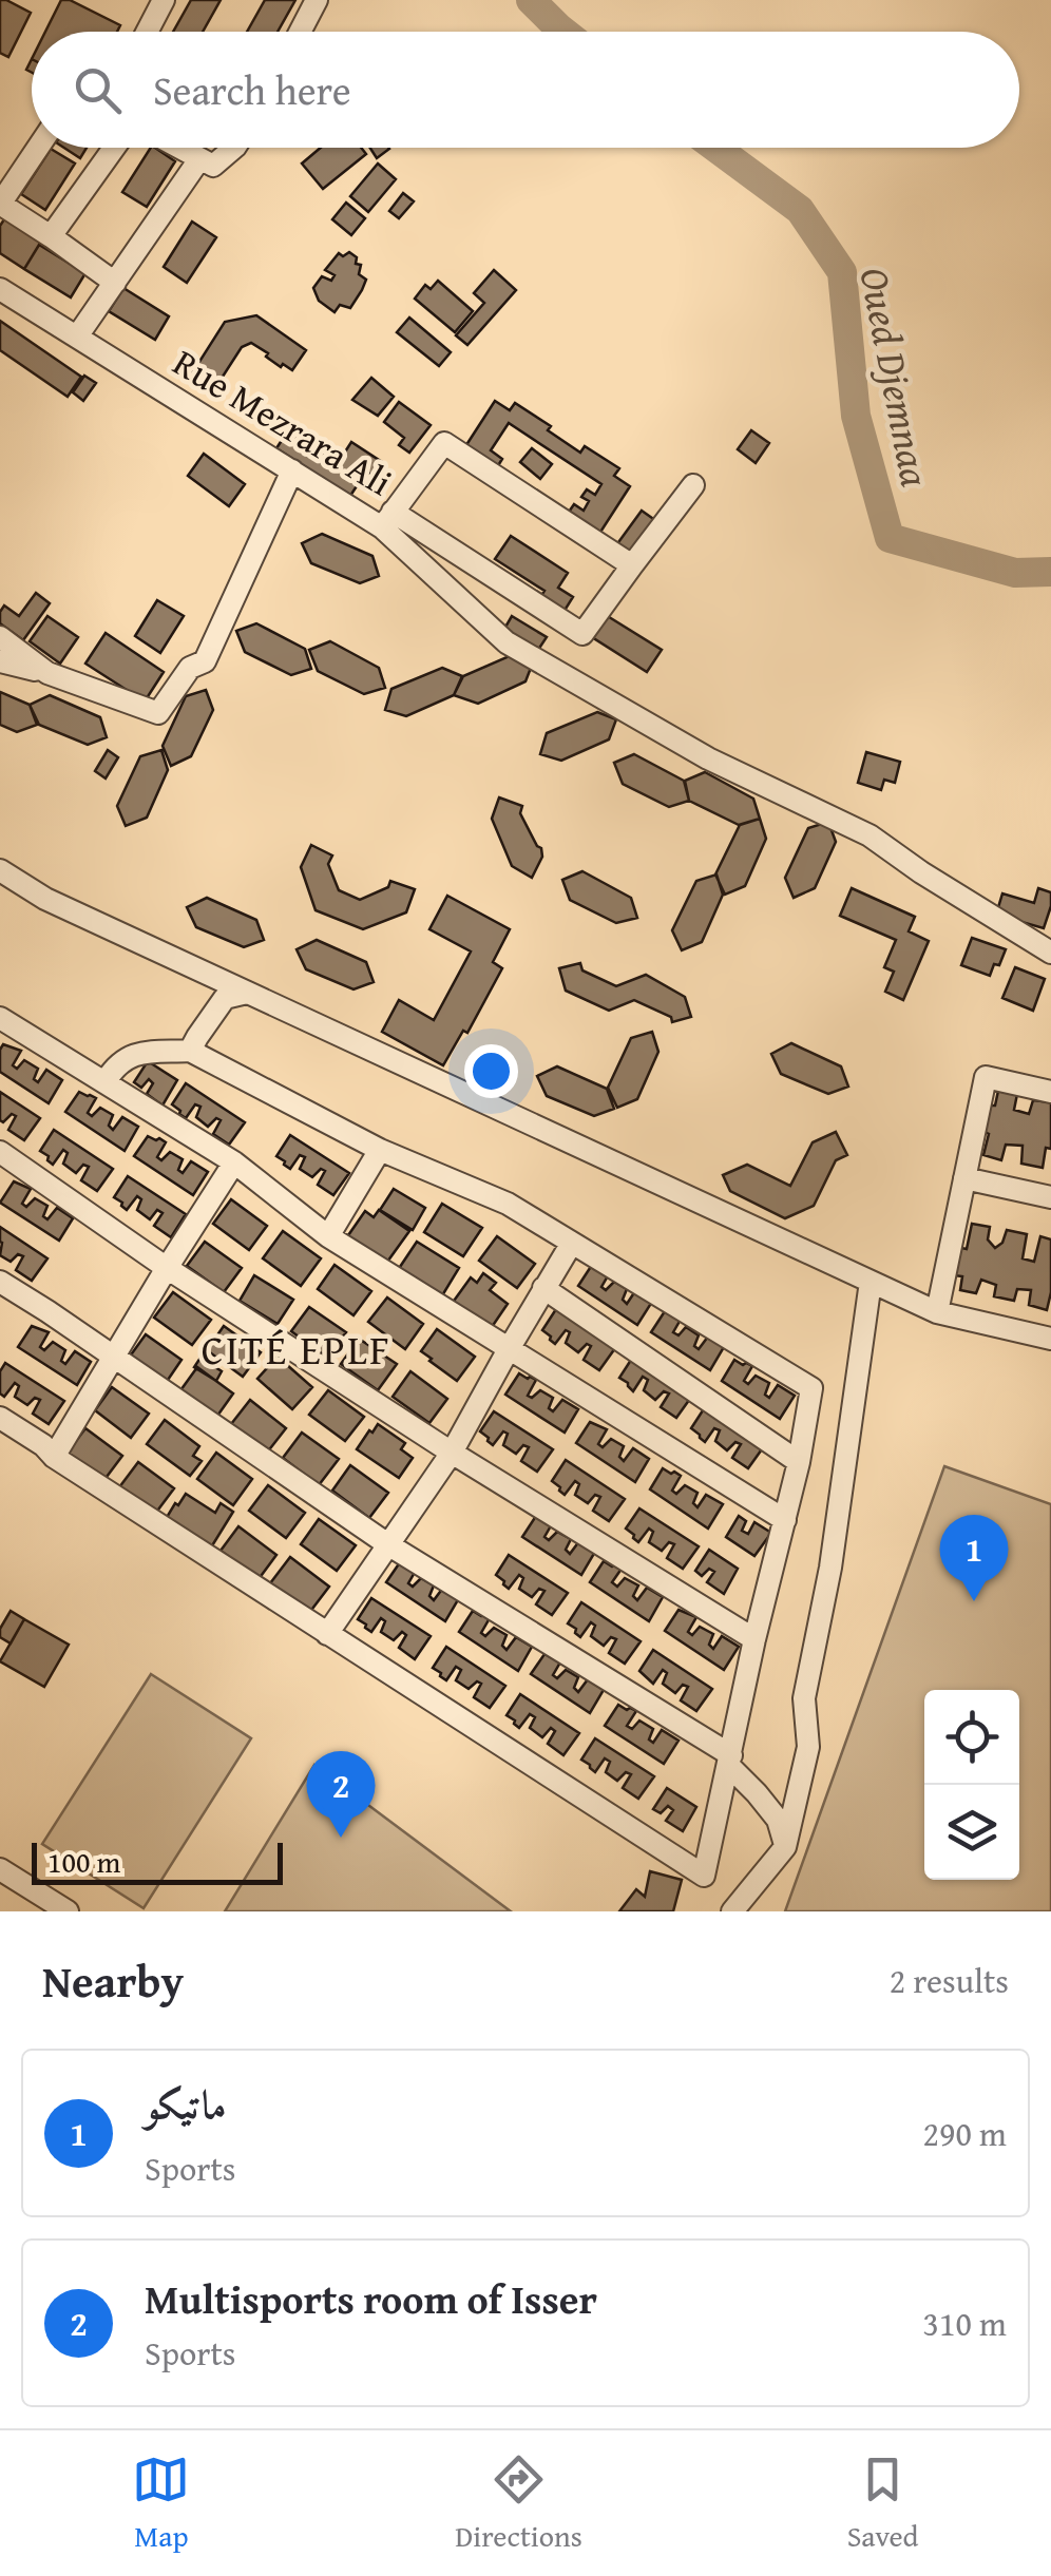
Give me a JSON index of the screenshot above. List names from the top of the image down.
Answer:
{
  "streets": {
    "street": ["Rue Mezrara Ali"]
  },
  "districts": ["CITÉ EPLF"],
  "water": ["Oued Djemnaa"],
  "scale_bar": "100 m",
  "page": {
    "search": "Search here",
    "pins": ["1", "2"],
    "scale": "100 m",
    "heading": ["Nearby", "2 results"],
    "list": [
      {
        "mark": "1",
        "name": "ماتيكو",
        "note": "Sports",
        "value": "290 m"
      },
      {
        "mark": "2",
        "name": "Multisports room of Isser",
        "note": "Sports",
        "value": "310 m"
      }
    ],
    "nav": ["Map", "Directions", "Saved"]
  }
}
